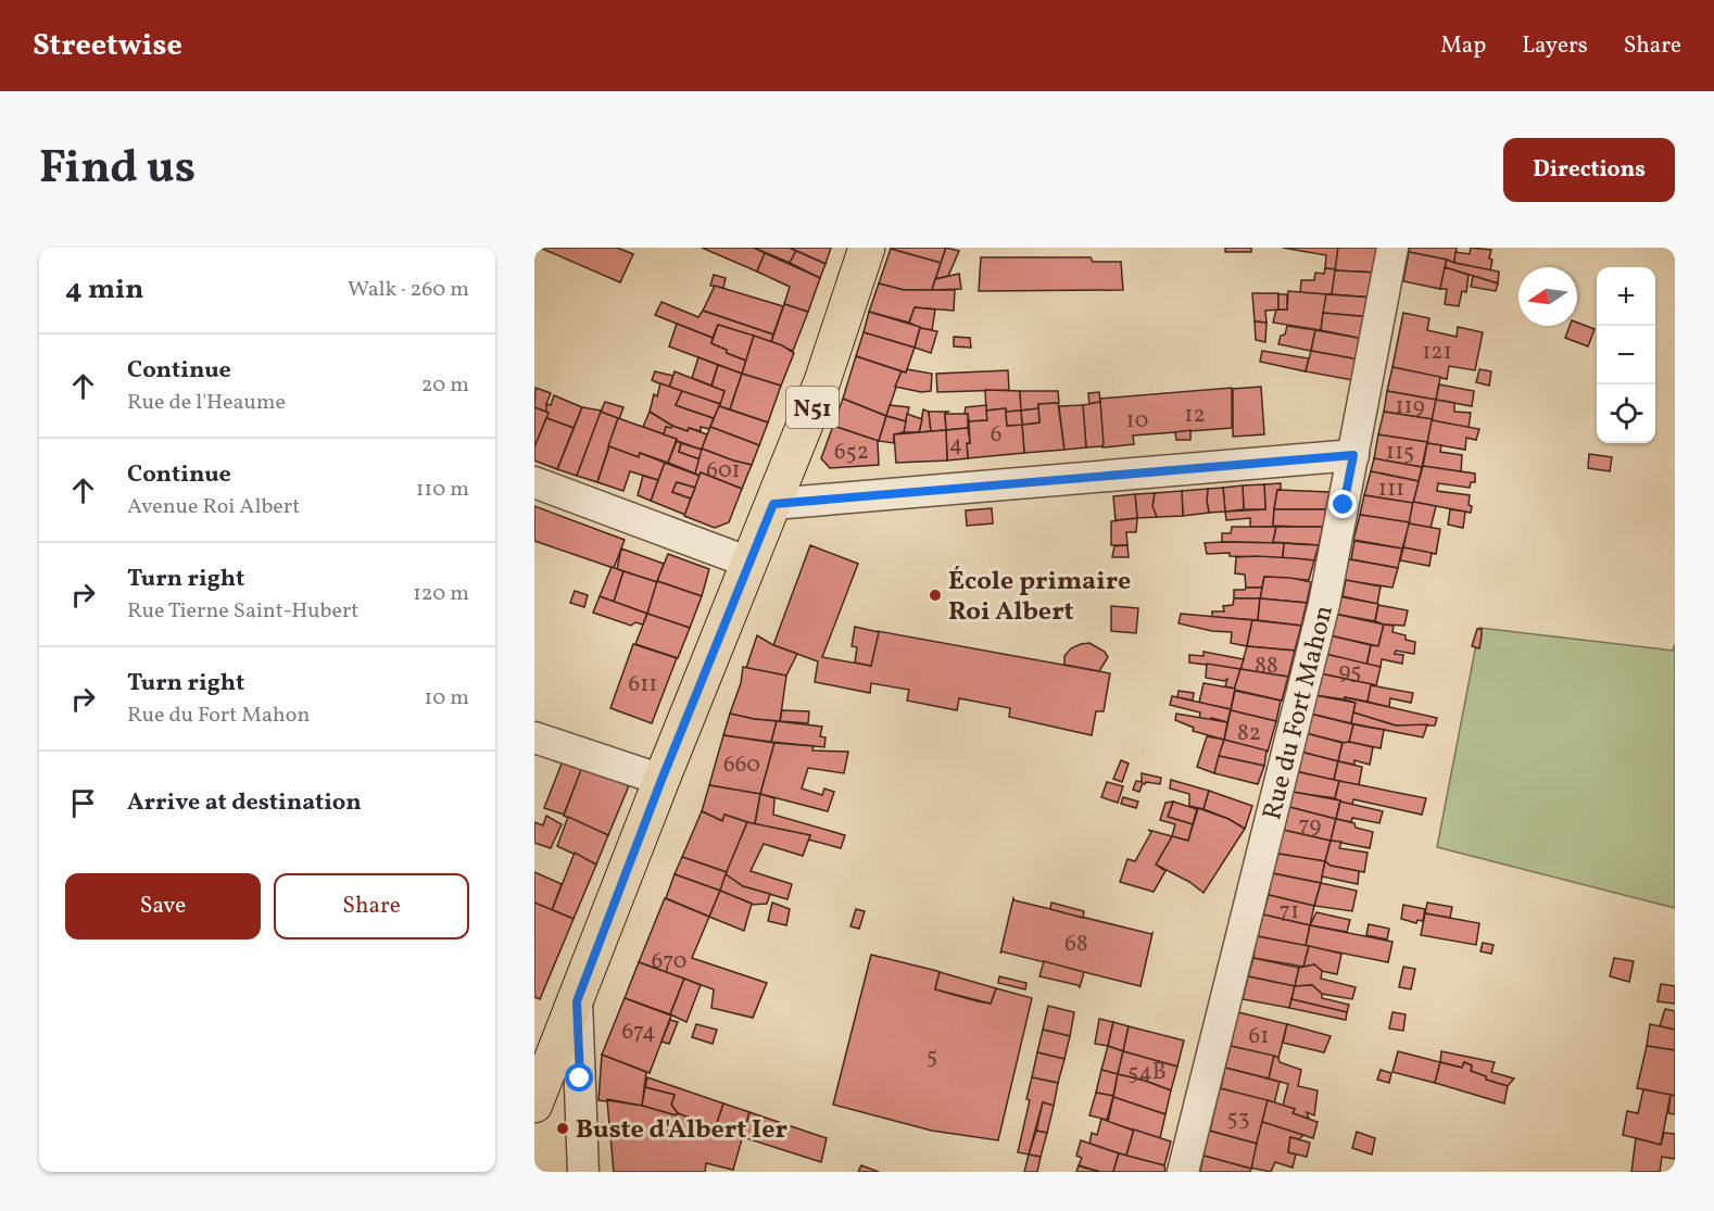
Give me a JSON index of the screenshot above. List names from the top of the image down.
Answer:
{
  "streets": {
    "main road": ["N51"],
    "street": ["Rue du Fort Mahon"]
  },
  "places": ["École primaire Roi Albert", "Buste d'Albert Ier"],
  "house_numbers": [
    "121",
    "119",
    "12",
    "10",
    "6",
    "4",
    "652",
    "115",
    "601",
    "111",
    "88",
    "95",
    "611",
    "82",
    "660",
    "79",
    "71",
    "68",
    "670",
    "674",
    "61",
    "5",
    "54B",
    "53"
  ],
  "north": "left",
  "page": {
    "header": "Streetwise",
    "nav": ["Map", "Layers", "Share"],
    "title": "Find us",
    "buttons": [
      "Directions",
      ["Save", "Share"]
    ],
    "heading": ["4 min", "Walk · 260 m"],
    "map_buttons": ["+", "−"],
    "list": [
      ["Continue", "Rue de l'Heaume", "20 m"],
      ["Continue", "Avenue Roi Albert", "110 m"],
      ["Turn right", "Rue Tierne Saint-Hubert", "120 m"],
      ["Turn right", "Rue du Fort Mahon", "10 m"],
      "Arrive at destination"
    ]
  }
}
